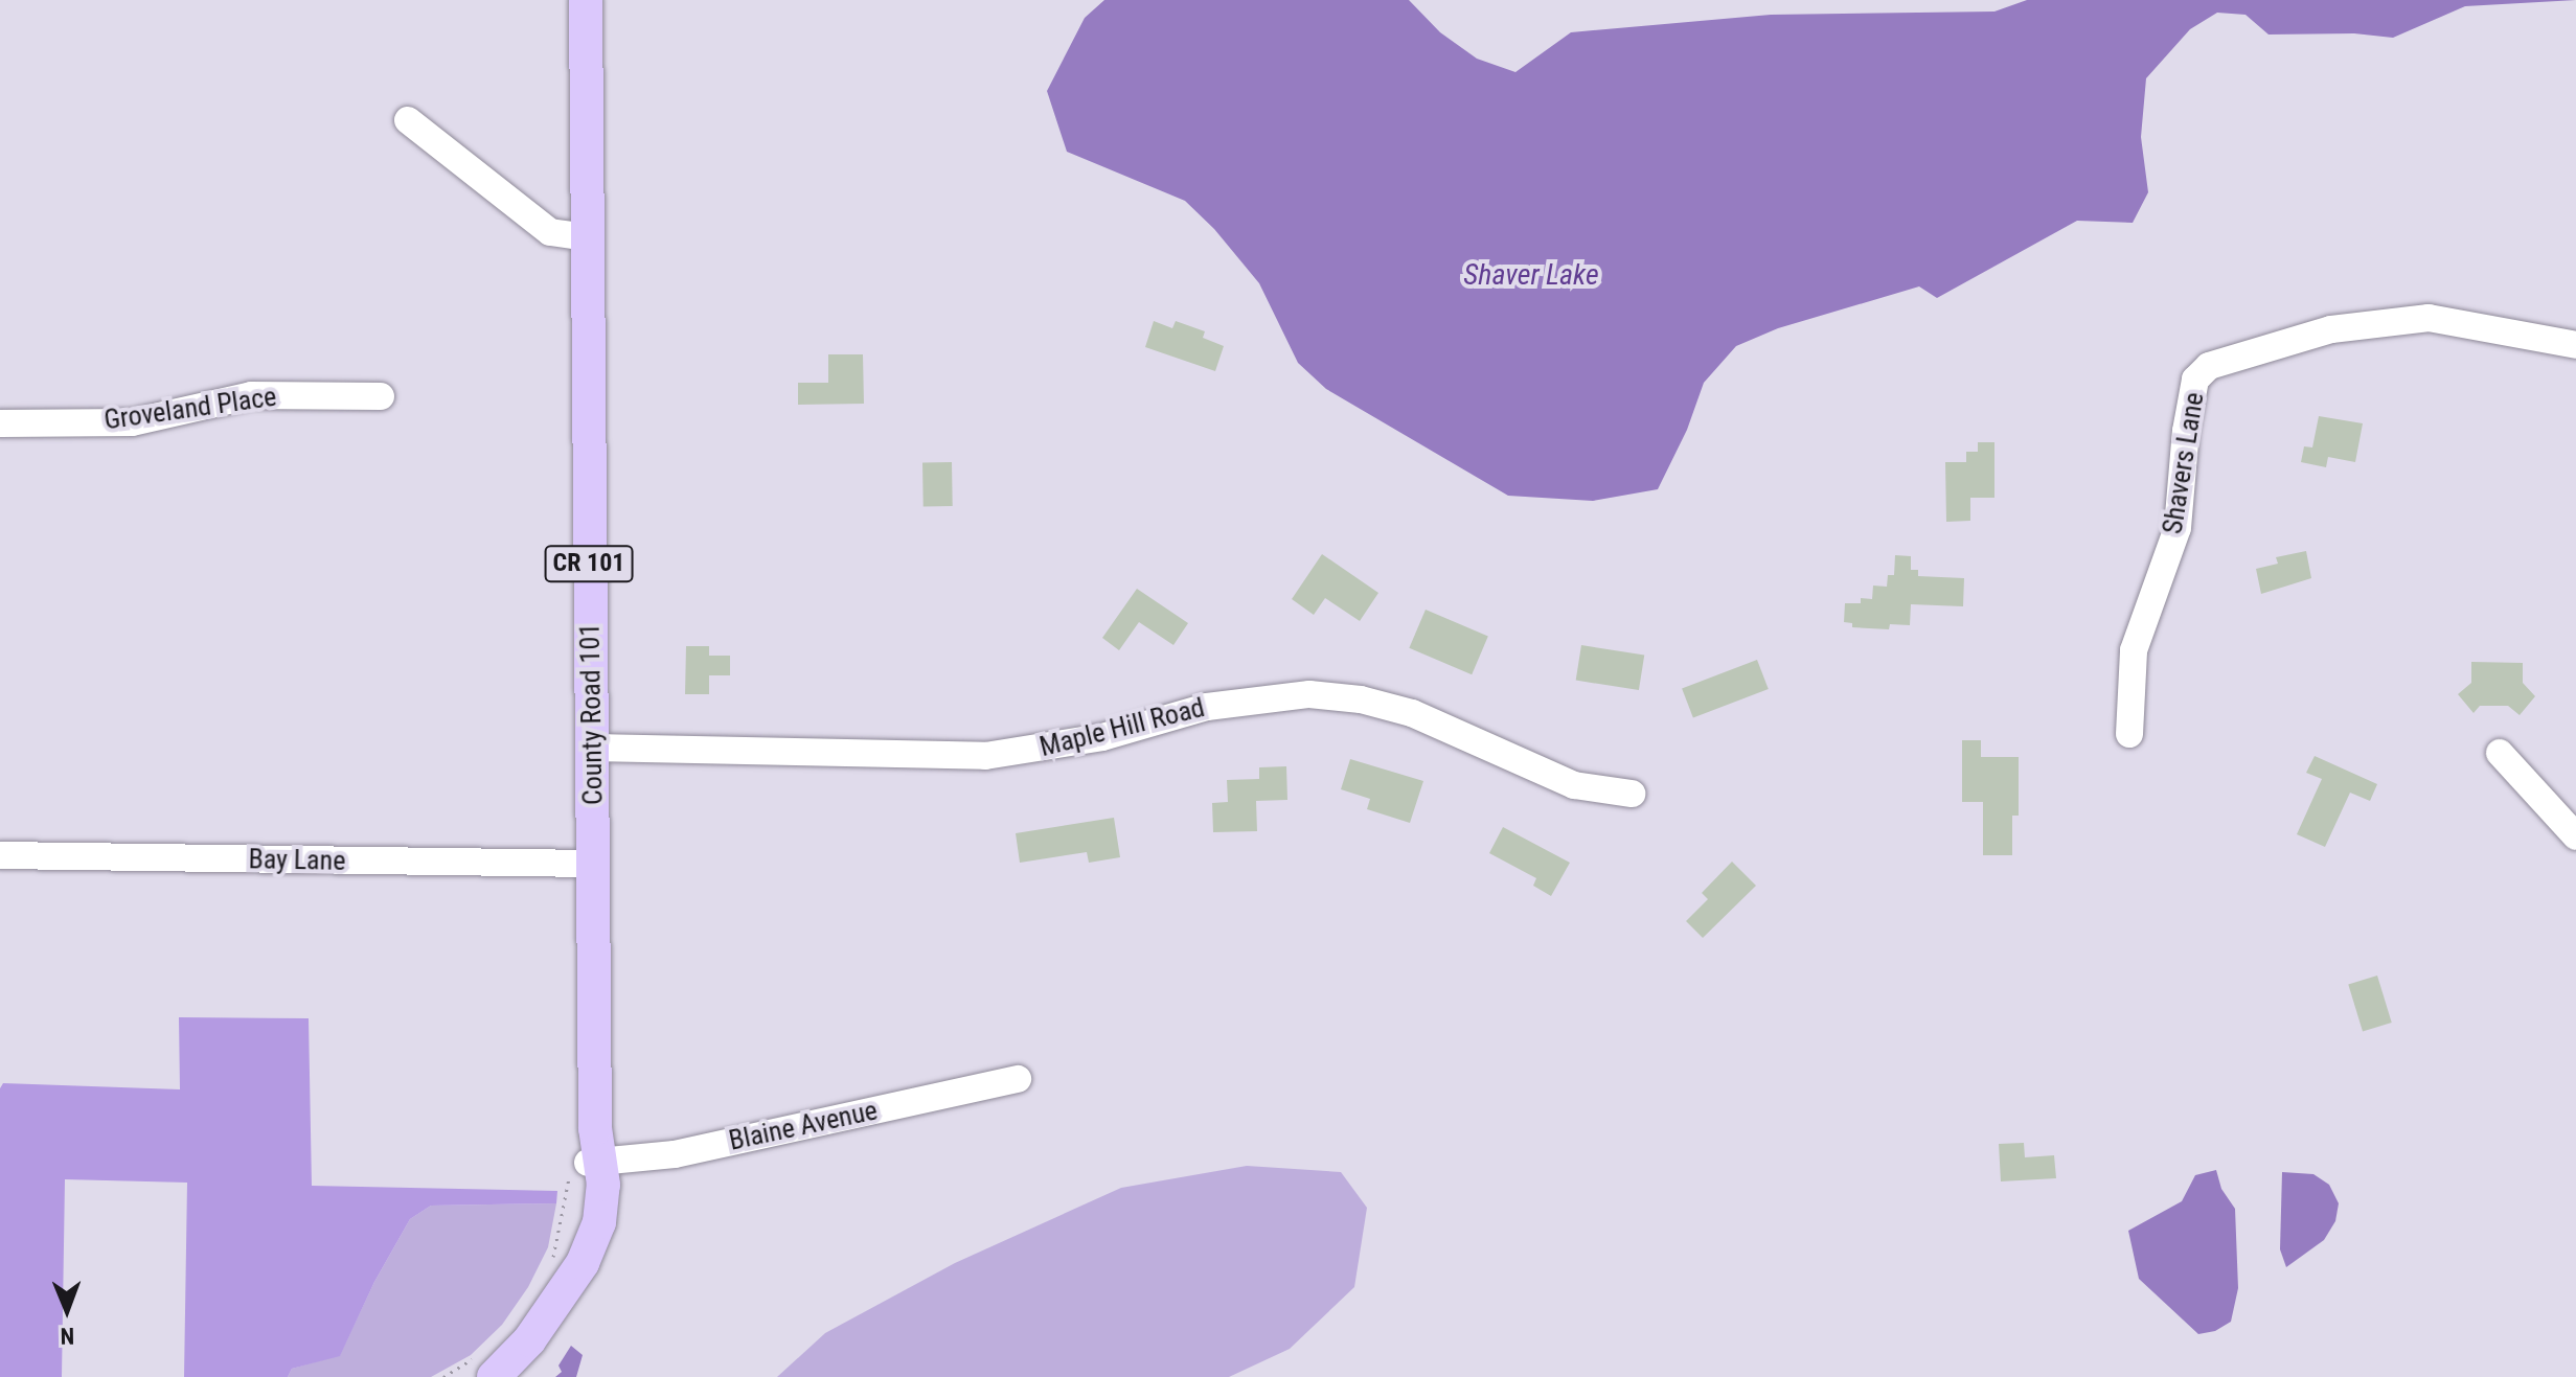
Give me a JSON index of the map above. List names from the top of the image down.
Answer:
{
  "streets": {
    "main road": ["CR 101", "County Road 101"],
    "street": [
      "Groveland Place",
      "Shavers Lane",
      "Maple Hill Road",
      "Bay Lane",
      "Blaine Avenue"
    ]
  },
  "crossings": [
    ["County Road 101", "Maple Hill Road"],
    ["County Road 101", "Bay Lane"],
    ["County Road 101", "Blaine Avenue"]
  ],
  "water": ["Shaver Lake"],
  "north": "bottom"
}
